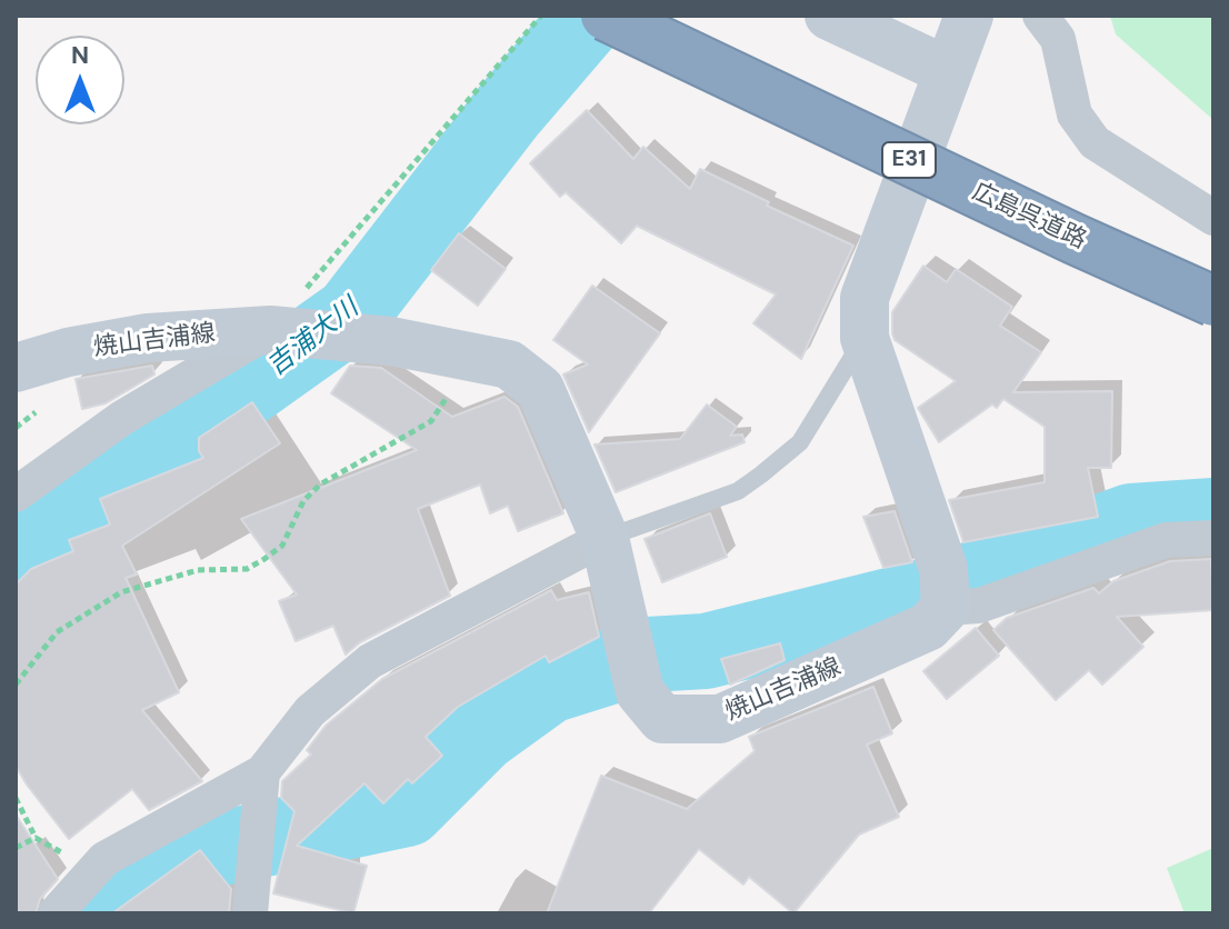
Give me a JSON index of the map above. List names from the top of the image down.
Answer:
{
  "streets": {
    "highway": ["E31", "広島呉道路"],
    "main road": ["焼山吉浦線"]
  },
  "water": ["吉浦大川"],
  "north": "top"
}
